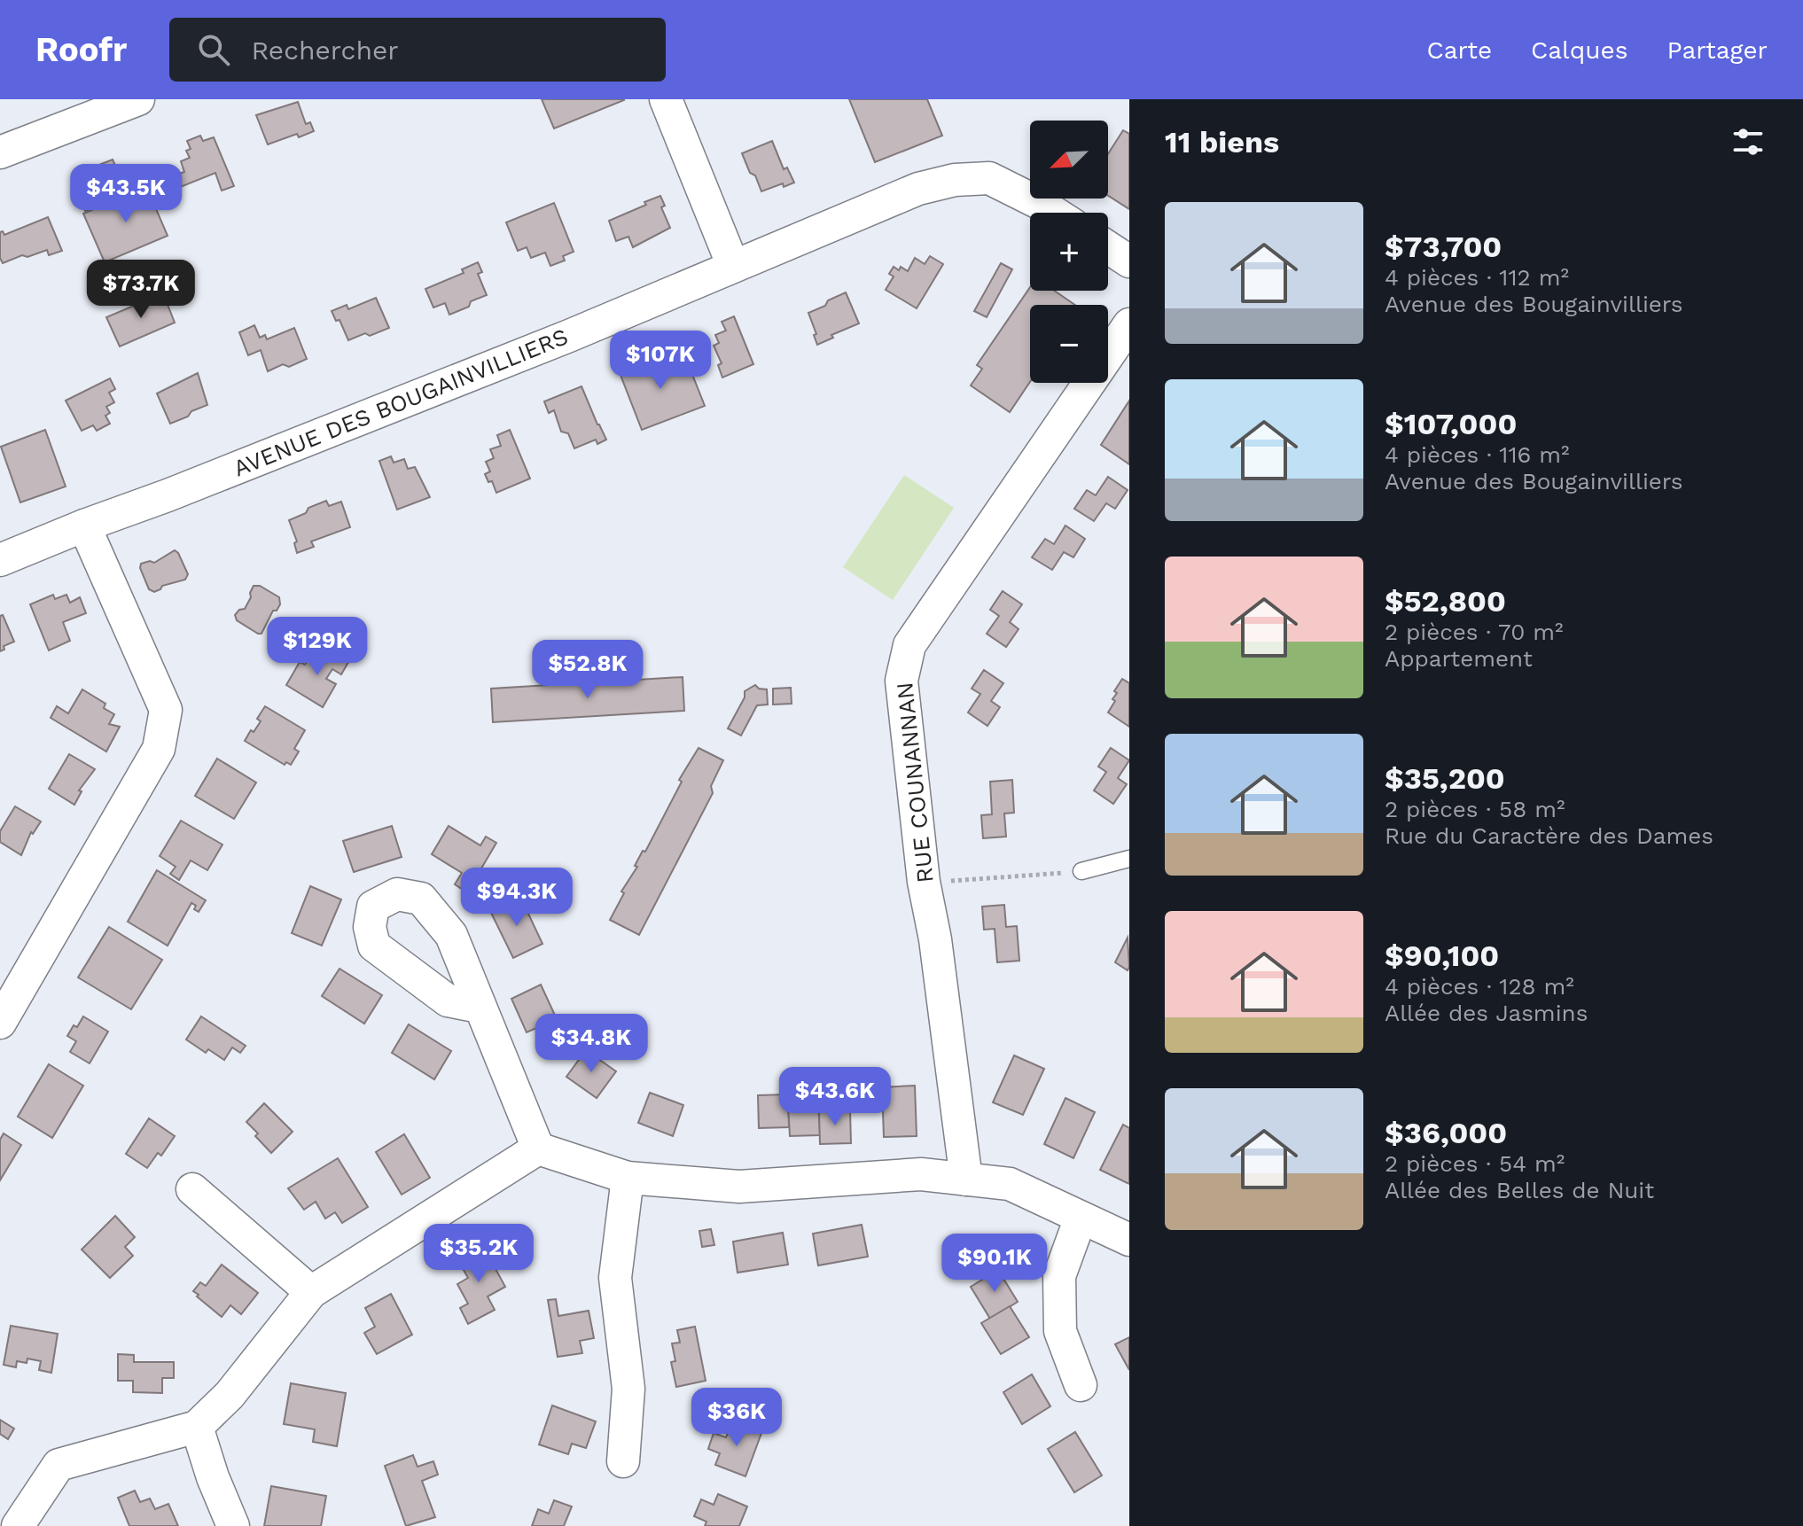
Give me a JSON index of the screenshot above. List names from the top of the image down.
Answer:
{
  "streets": {
    "street": ["AVENUE DES BOUGAINVILLIERS", "RUE COUNANNAN"]
  },
  "north": "bottom left",
  "page": {
    "header": "Roofr",
    "search": "Rechercher",
    "nav": ["Carte", "Calques", "Partager"],
    "heading": "11 biens",
    "map_buttons": ["+", "−"],
    "price": [
      "$43.5K",
      "$73.7K",
      "$107K",
      "$129K",
      "$52.8K",
      "$94.3K",
      "$34.8K",
      "$43.6K",
      "$35.2K",
      "$90.1K",
      "$36K"
    ],
    "list": [
      {
        "name": "$73,700",
        "note": "4 pièces · 112 m² · Avenue des Bougainvilliers"
      },
      {
        "name": "$107,000",
        "note": "4 pièces · 116 m² · Avenue des Bougainvilliers"
      },
      {
        "name": "$52,800",
        "note": "2 pièces · 70 m² · Appartement"
      },
      {
        "name": "$35,200",
        "note": "2 pièces · 58 m² · Rue du Caractère des Dames"
      },
      {
        "name": "$90,100",
        "note": "4 pièces · 128 m² · Allée des Jasmins"
      },
      {
        "name": "$36,000",
        "note": "2 pièces · 54 m² · Allée des Belles de Nuit"
      }
    ]
  }
}
